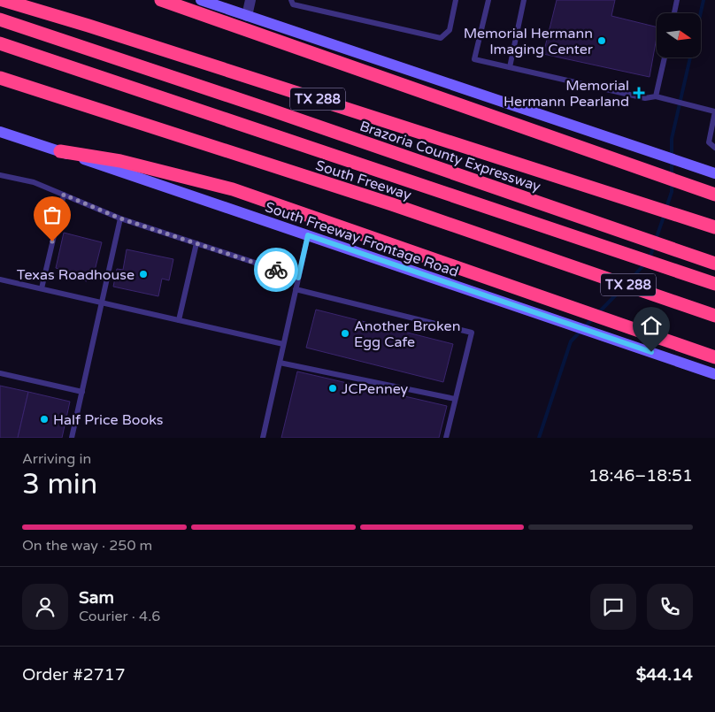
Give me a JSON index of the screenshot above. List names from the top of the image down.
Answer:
{
  "streets": {
    "highway": ["TX 288", "Brazoria County Expressway", "South Freeway"],
    "main road": ["South Freeway Frontage Road"]
  },
  "places": {
    "other": [
      "Memorial Hermann Imaging Center",
      "Texas Roadhouse",
      "Another Broken Egg Cafe",
      "JCPenney",
      "Half Price Books"
    ],
    "health": ["Memorial Hermann Pearland"]
  },
  "north": "right",
  "page": {
    "heading": ["3 min", "Arriving in", "18:46–18:51"],
    "panel": [
      "Sam",
      "Courier · 4.6",
      "Order #2717",
      "$44.14"
    ],
    "bar": "On the way · 250 m"
  }
}
